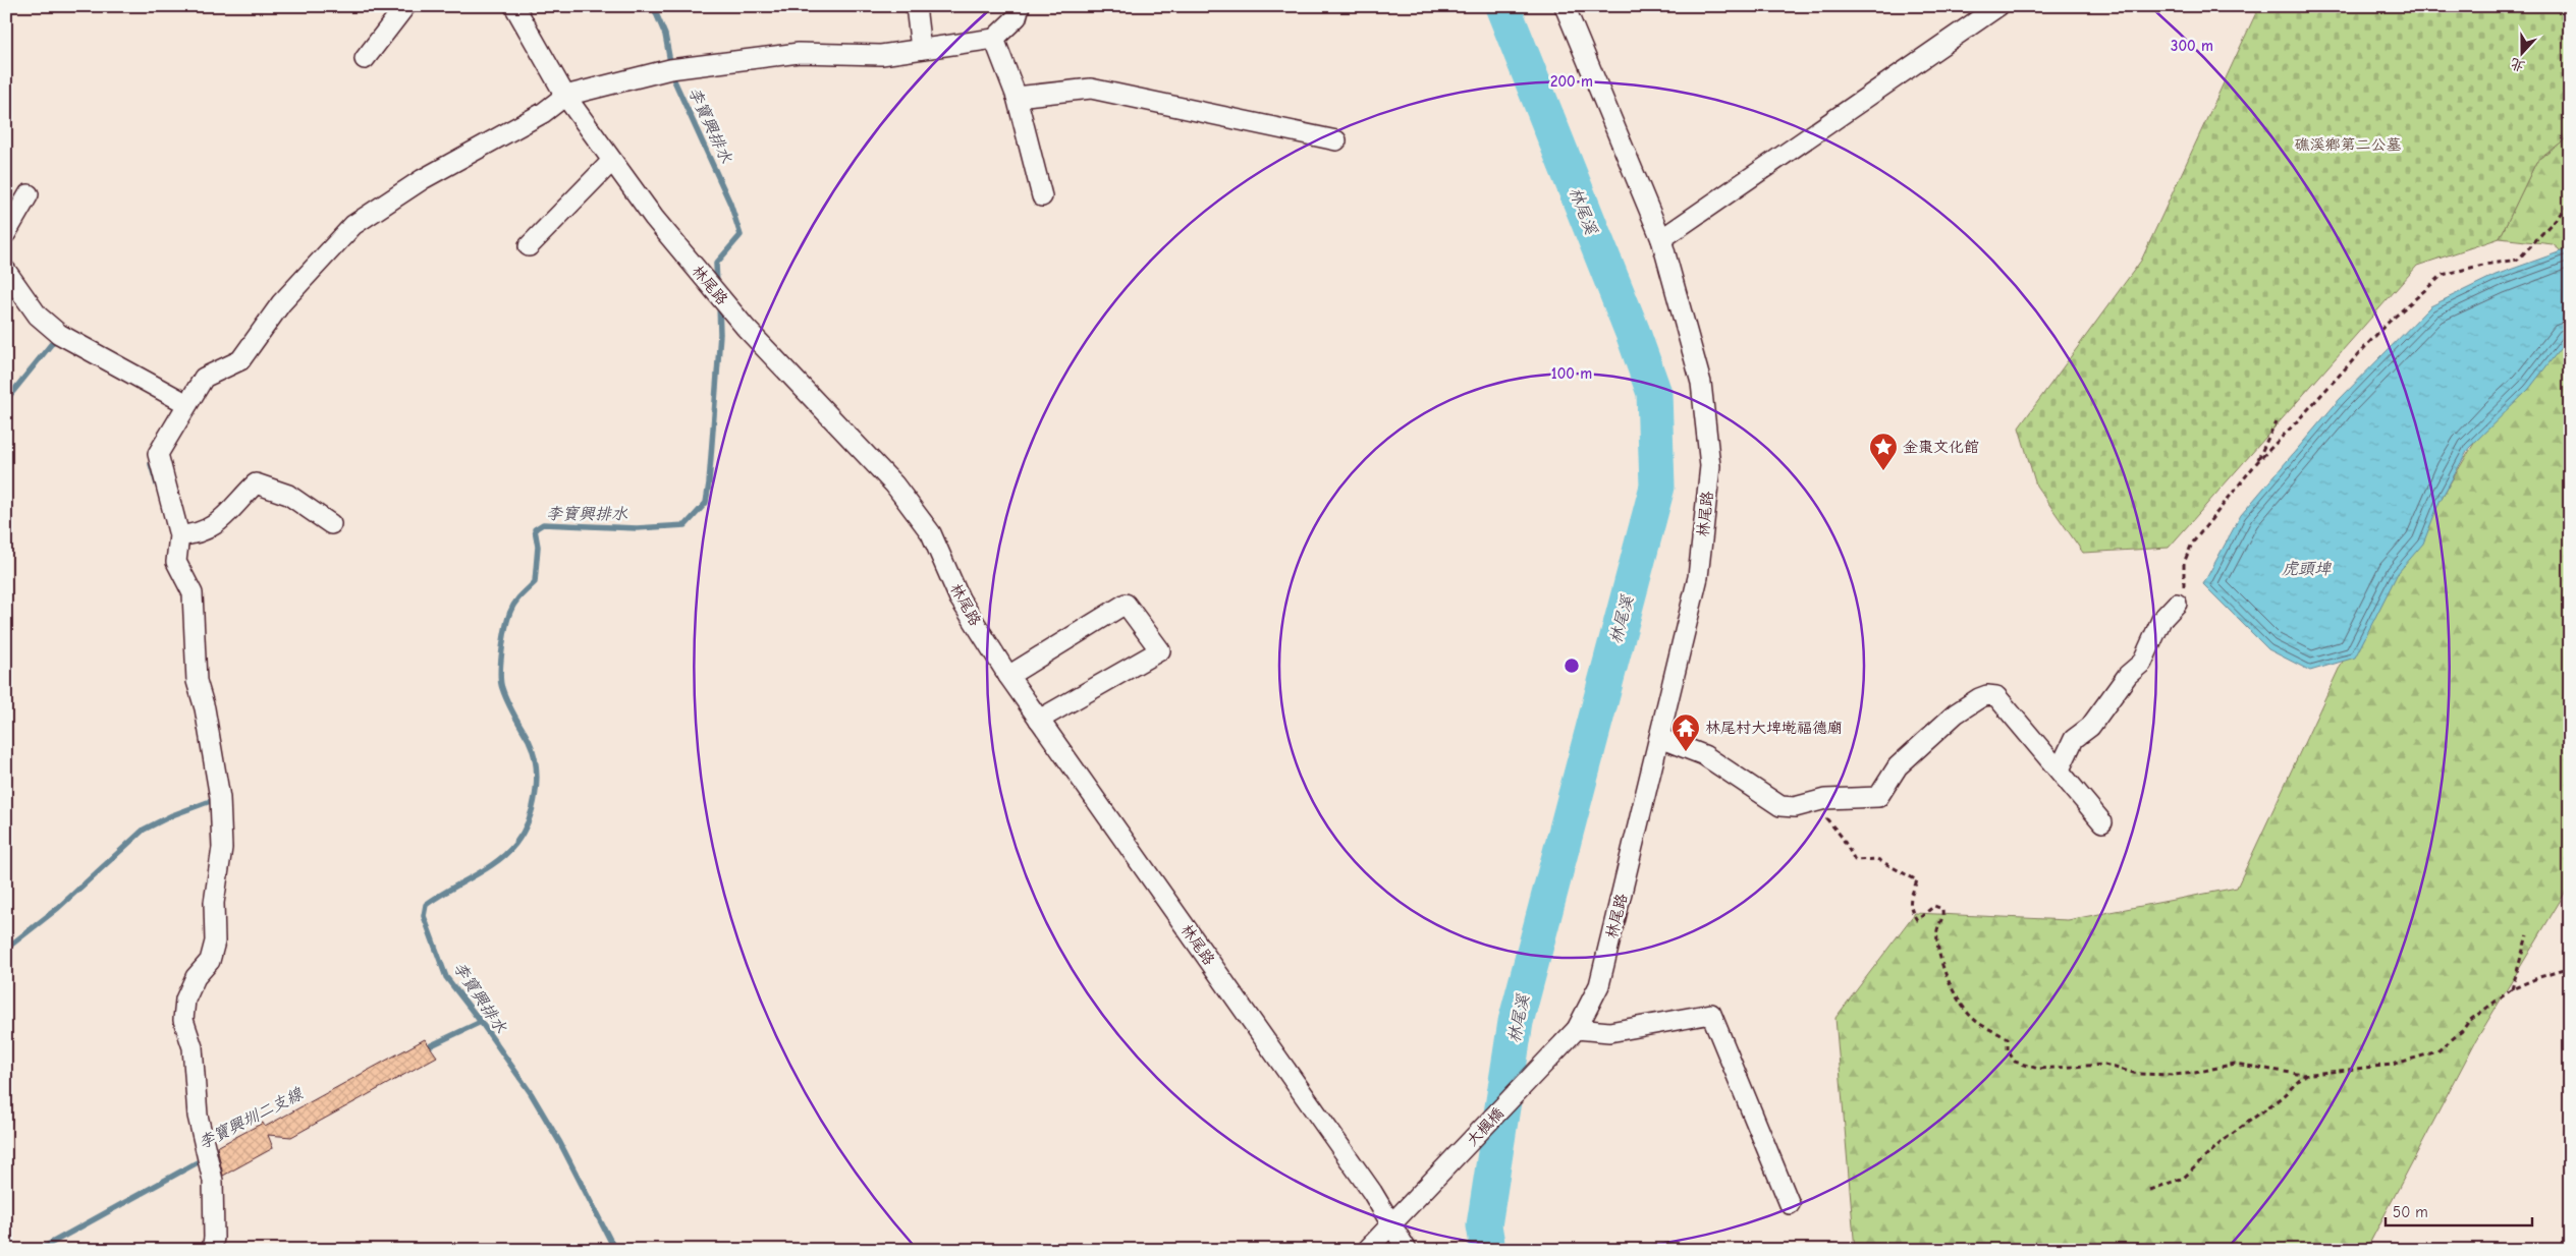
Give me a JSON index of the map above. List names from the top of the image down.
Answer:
{
  "streets": {
    "street": ["林尾路", "大楓橋"]
  },
  "crossings": [
    ["林尾路", "大楓橋"]
  ],
  "water": [
    "李寶興排水",
    "林尾溪",
    "虎頭埤",
    "李寶興圳二支線"
  ],
  "parks": ["礁溪鄉第二公墓"],
  "places": {
    "place": ["金棗文化館"],
    "temple": ["林尾村大埤墘福德廟"]
  },
  "scale_bar": "50 m",
  "north": "bottom",
  "rings": ["300 m", "200 m", "100 m"]
}
